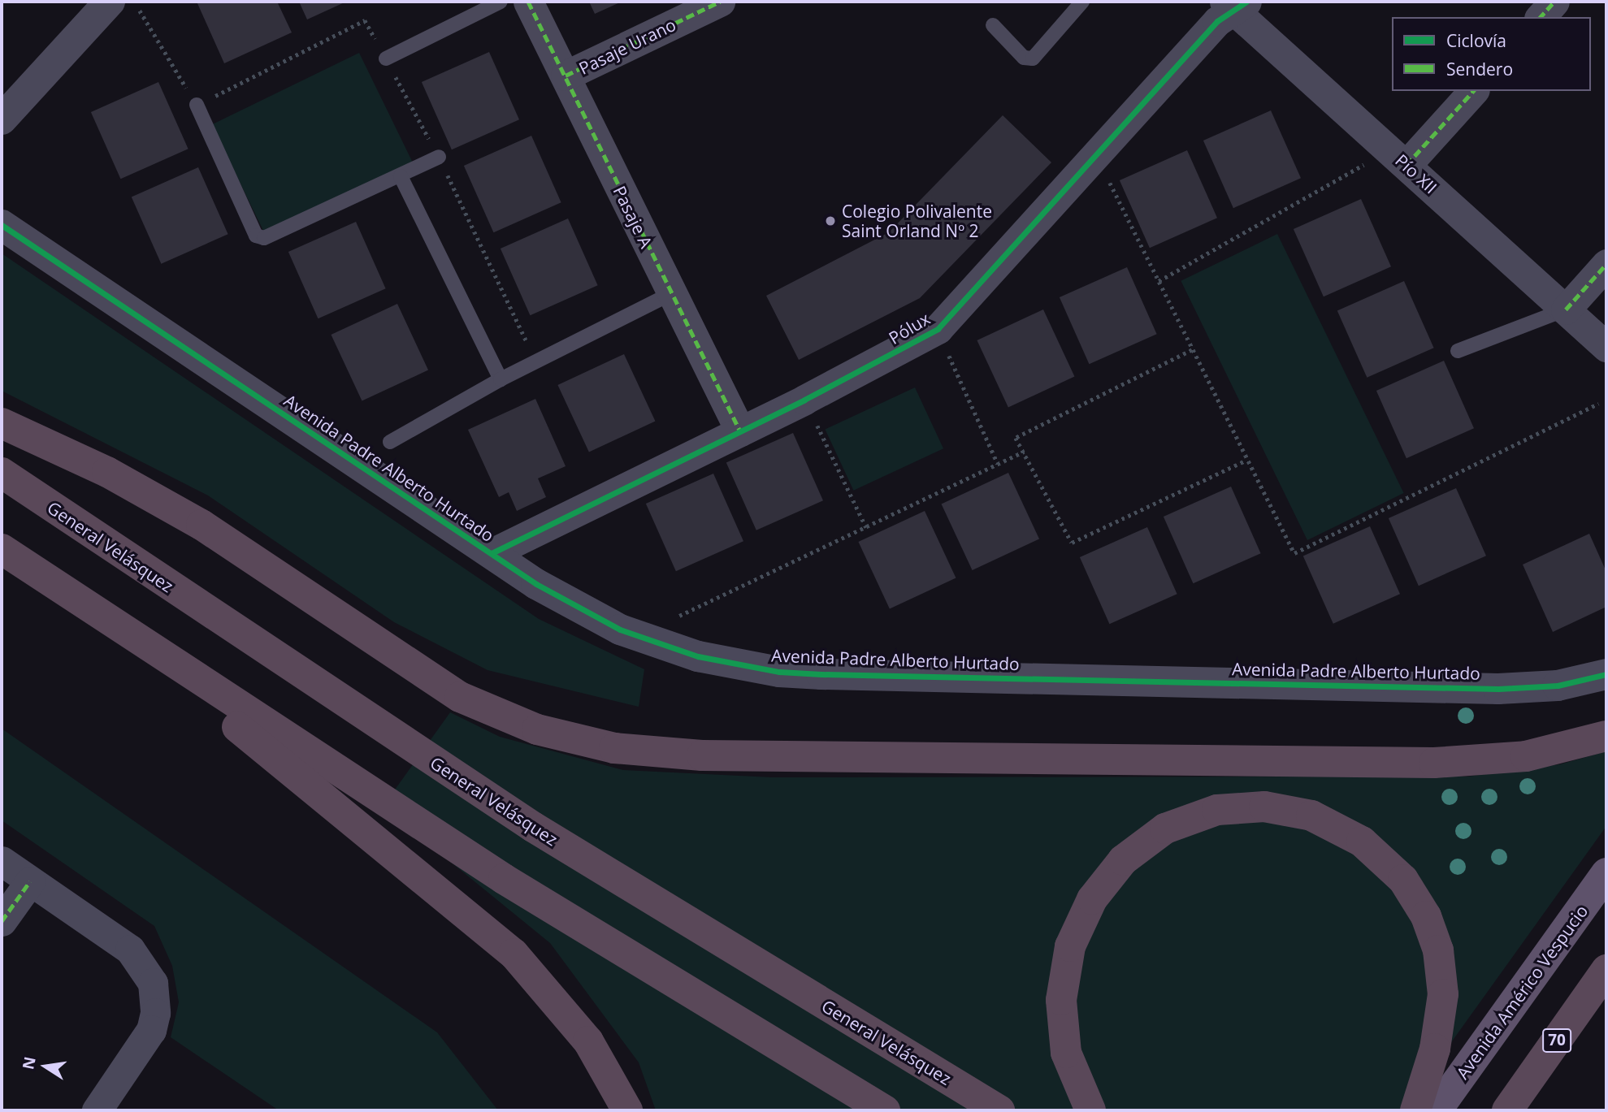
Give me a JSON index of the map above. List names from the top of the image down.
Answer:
{
  "streets": {
    "highway": ["General Velásquez", "70"],
    "main road": ["Avenida Américo Vespucio"],
    "street": [
      "Pasaje Urano",
      "Pío XII",
      "Pasaje A",
      "Pólux",
      "Avenida Padre Alberto Hurtado"
    ]
  },
  "crossings": [
    ["Pasaje Urano", "Pasaje A"],
    ["Pío XII", "Pólux"],
    ["Pasaje A", "Pólux"],
    ["Pólux", "Avenida Padre Alberto Hurtado"]
  ],
  "places": ["Colegio Polivalente Saint Orland Nº 2"],
  "legend": ["Ciclovía", "Sendero"],
  "north": "left"
}
